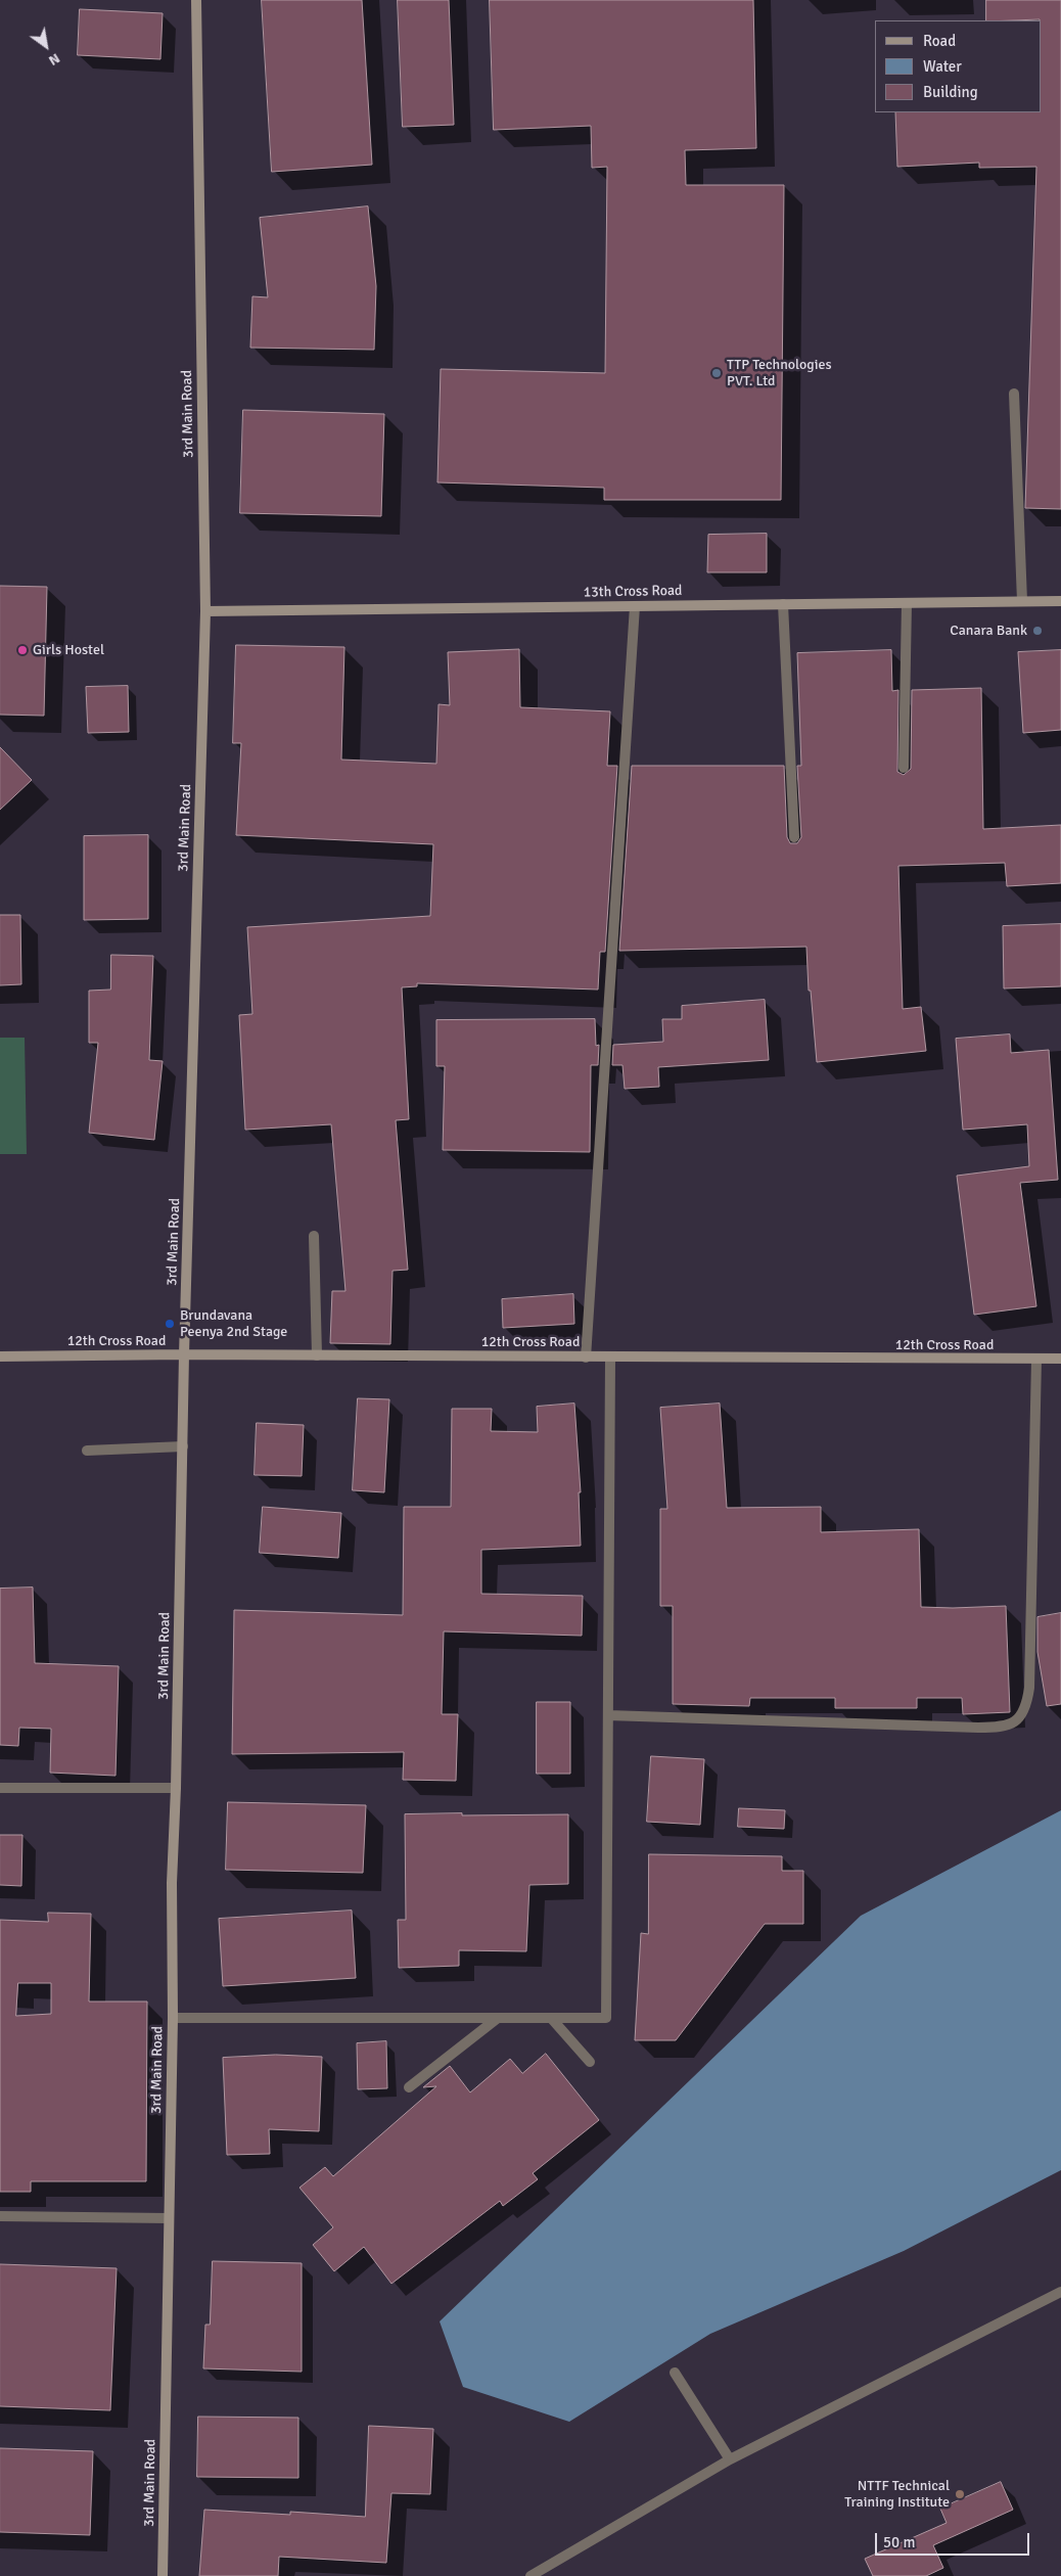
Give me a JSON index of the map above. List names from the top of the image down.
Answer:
{
  "streets": {
    "main road": ["3rd Main Road", "13th Cross Road", "12th Cross Road"]
  },
  "crossings": [
    ["3rd Main Road", "13th Cross Road"],
    ["3rd Main Road", "12th Cross Road"]
  ],
  "places": [
    "TTP Technologies PVT. Ltd",
    "Canara Bank",
    "Girls Hostel",
    "Brundavana Peenya 2nd Stage",
    "NTTF Technical Training Institute"
  ],
  "legend": ["Road", "Water", "Building"],
  "scale_bar": "50 m",
  "north": "bottom right"
}
